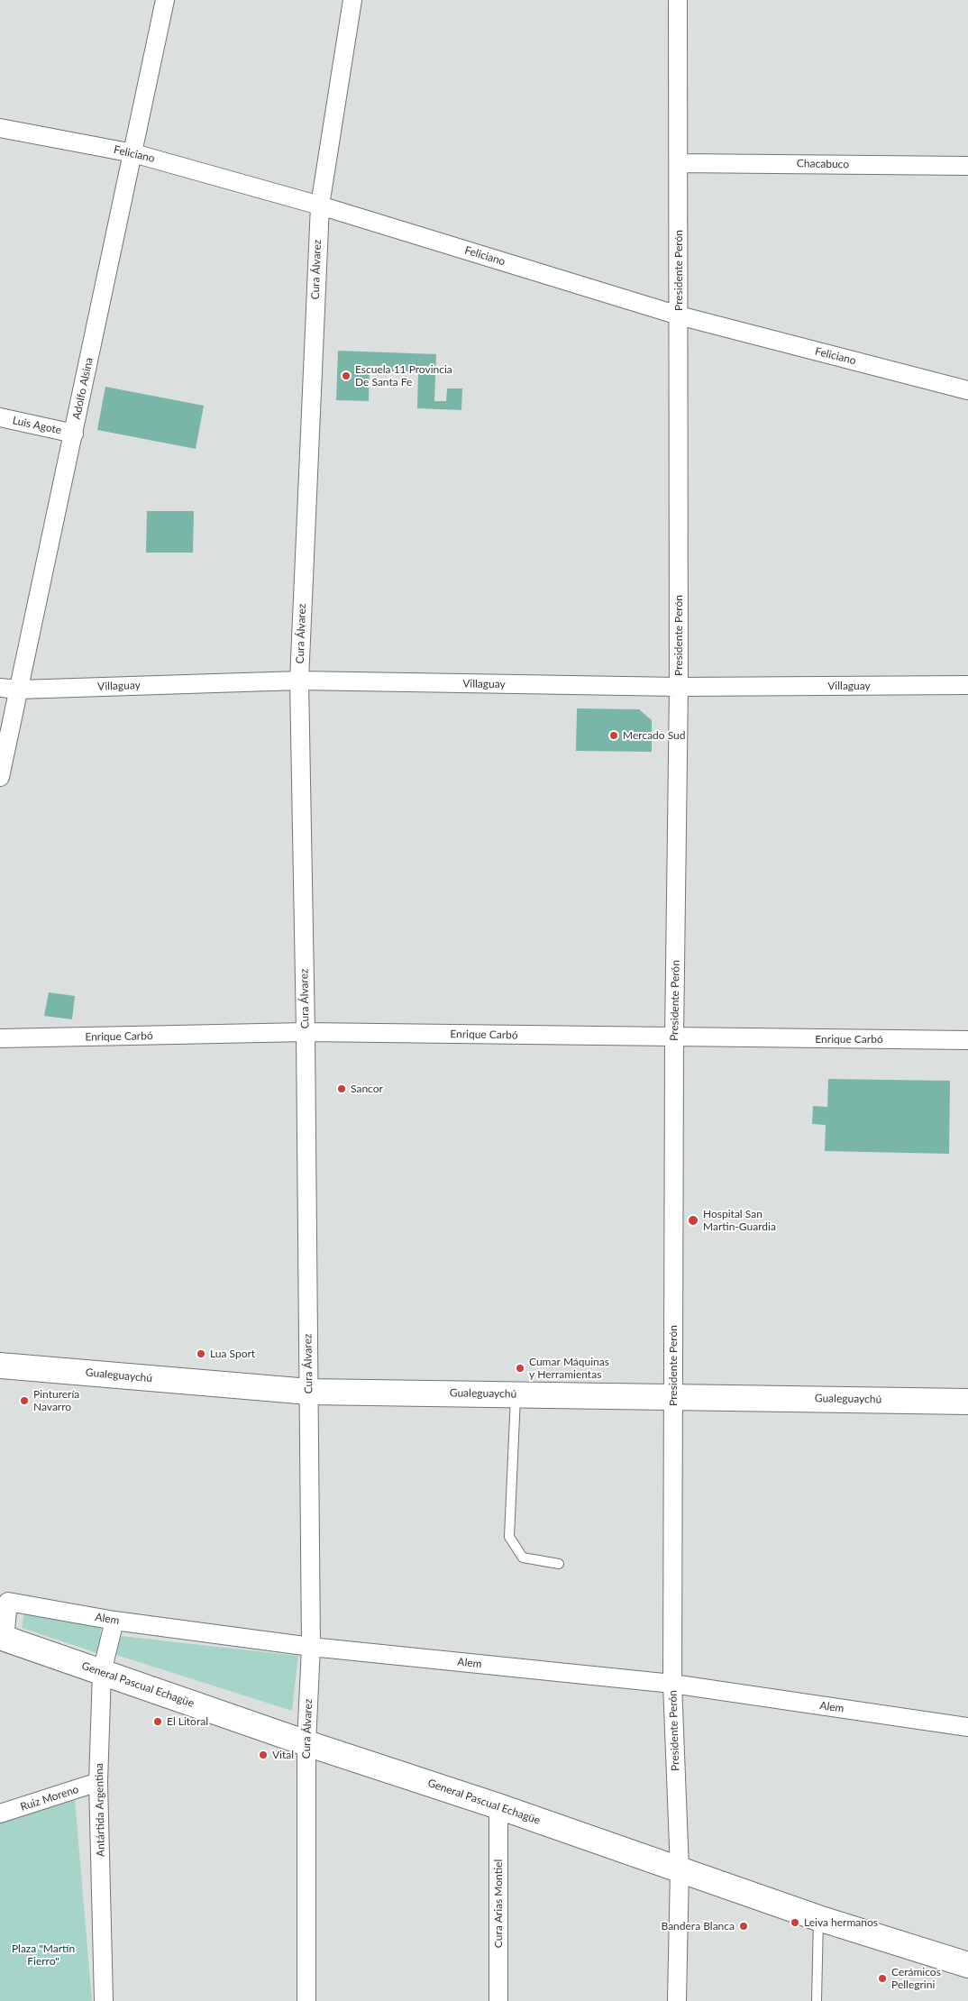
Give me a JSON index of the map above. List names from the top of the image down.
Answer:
{
  "streets": {
    "street": [
      "Feliciano",
      "Chacabuco",
      "Cura Álvarez",
      "Presidente Perón",
      "Adolfo Alsina",
      "Luis Agote",
      "Villaguay",
      "Enrique Carbó",
      "Gualeguaychú",
      "Alem",
      "General Pascual Echagüe",
      "Ruiz Moreno",
      "Antártida Argentina",
      "Cura Arias Montiel"
    ]
  },
  "crossings": [
    ["Feliciano", "Cura Álvarez"],
    ["Feliciano", "Presidente Perón"],
    ["Feliciano", "Adolfo Alsina"],
    ["Chacabuco", "Presidente Perón"],
    ["Cura Álvarez", "Villaguay"],
    ["Cura Álvarez", "Enrique Carbó"],
    ["Cura Álvarez", "Gualeguaychú"],
    ["Cura Álvarez", "Alem"],
    ["Cura Álvarez", "General Pascual Echagüe"],
    ["Presidente Perón", "Villaguay"],
    ["Presidente Perón", "Enrique Carbó"],
    ["Presidente Perón", "Gualeguaychú"],
    ["Presidente Perón", "Alem"],
    ["Presidente Perón", "General Pascual Echagüe"],
    ["Adolfo Alsina", "Luis Agote"],
    ["Adolfo Alsina", "Villaguay"],
    ["Alem", "General Pascual Echagüe"],
    ["Alem", "Antártida Argentina"],
    ["General Pascual Echagüe", "Antártida Argentina"],
    ["General Pascual Echagüe", "Cura Arias Montiel"],
    ["Ruiz Moreno", "Antártida Argentina"]
  ],
  "parks": ["Plaza \"Martín Fierro\""],
  "places": [
    "Escuela 11 Provincia De Santa Fe",
    "Mercado Sud",
    "Sancor",
    "Hospital San Martin-Guardia",
    "Lua Sport",
    "Cumar Máquinas y Herramientas",
    "Pinturería Navarro",
    "El Litoral",
    "Vital",
    "Leiva hermanos",
    "Bandera Blanca",
    "Cerámicos Pellegrini"
  ]
}
